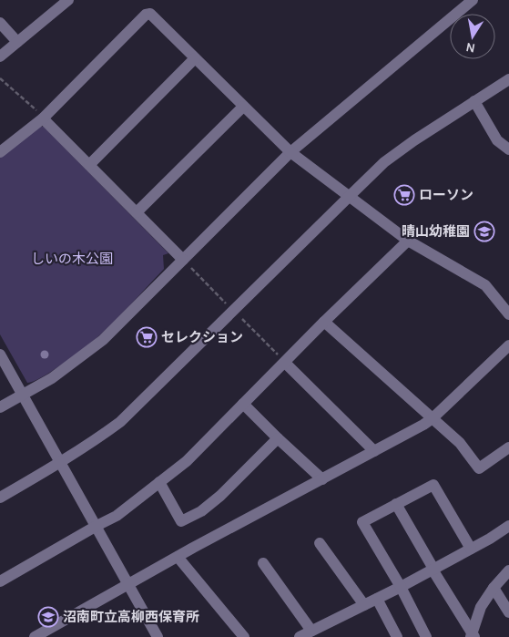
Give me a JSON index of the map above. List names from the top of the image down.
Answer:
{
  "parks": ["しいの木公園"],
  "places": {
    "supermarket": ["ローソン", "セレクション"],
    "school or university": ["晴山幼稚園", "沼南町立高柳西保育所"]
  },
  "north": "bottom"
}
